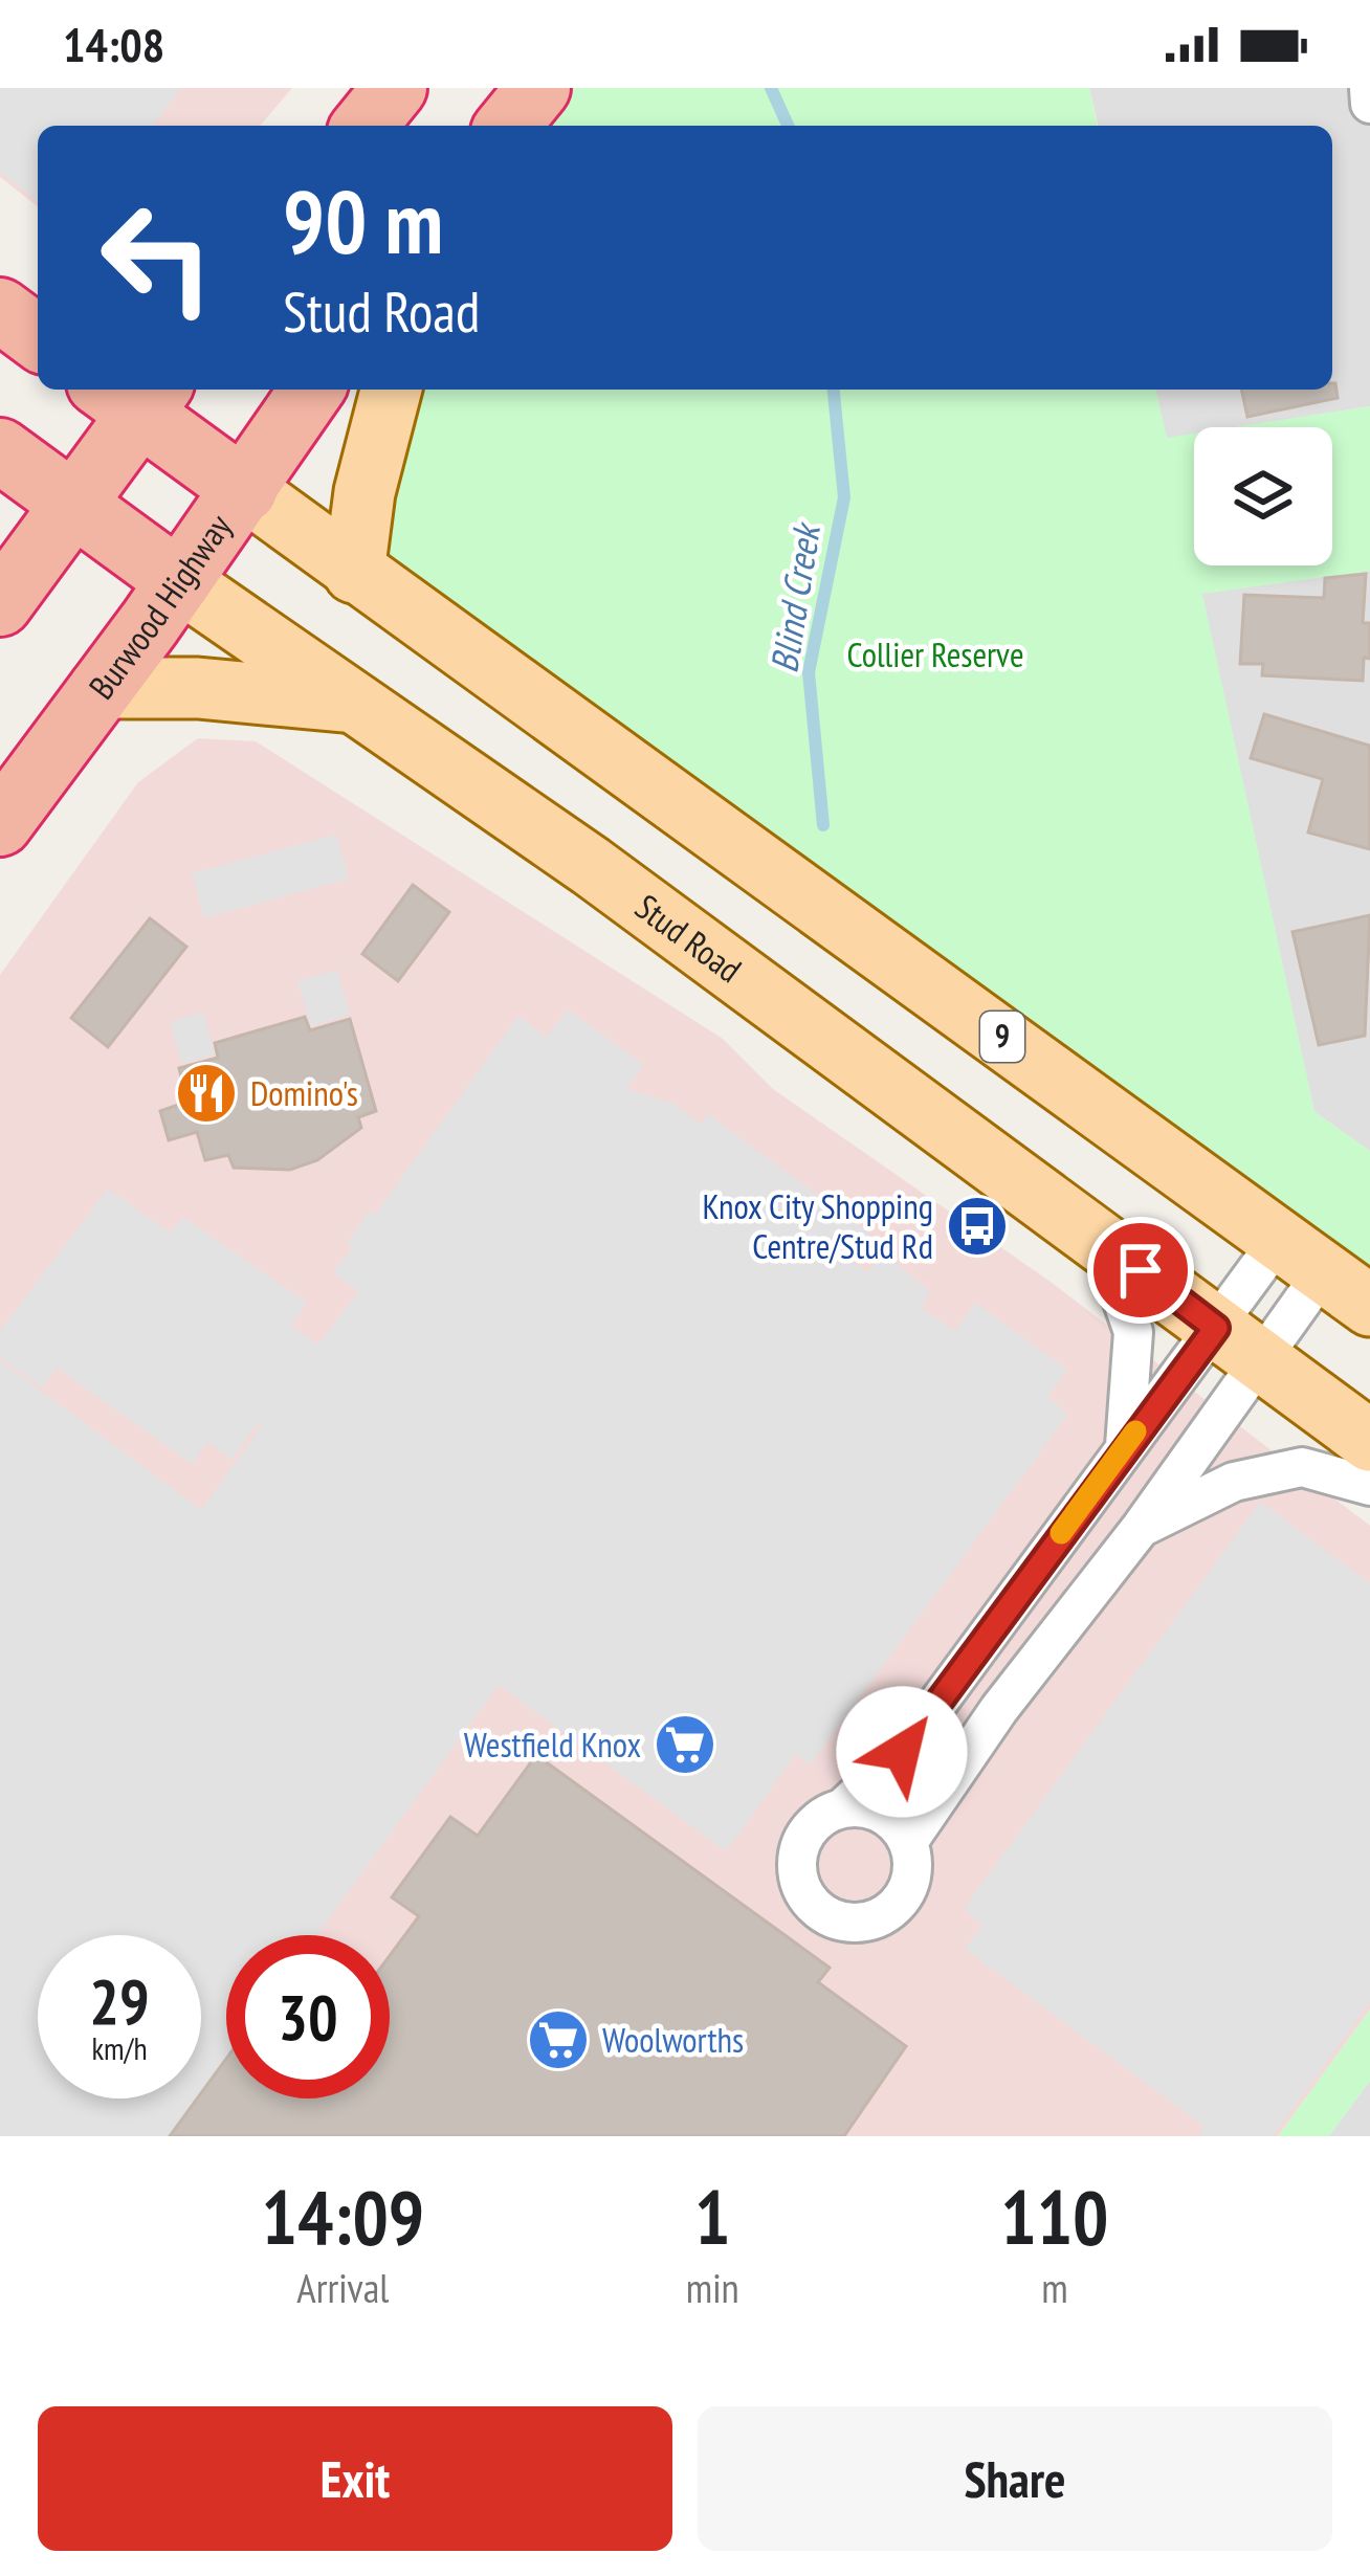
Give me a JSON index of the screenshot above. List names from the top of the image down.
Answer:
{
  "streets": {
    "highway": ["Burwood Highway", "Stud Road", "9"]
  },
  "crossings": [
    ["Burwood Highway", "Stud Road"],
    ["Burwood Highway", "9"]
  ],
  "water": ["Blind Creek"],
  "parks": ["Collier Reserve"],
  "places": {
    "restaurant": ["Domino's"],
    "bus stop": ["Knox City Shopping Centre/Stud Rd"],
    "supermarket": ["Westfield Knox", "Woolworths"]
  },
  "page": {
    "status": "14:08",
    "turn": ["90 m", "Stud Road"],
    "speed": "29 km/h",
    "limit": "30",
    "eta": [
      "14:09",
      "Arrival",
      "1",
      "min",
      "110",
      "m"
    ],
    "buttons": ["Exit", "Share"]
  }
}
